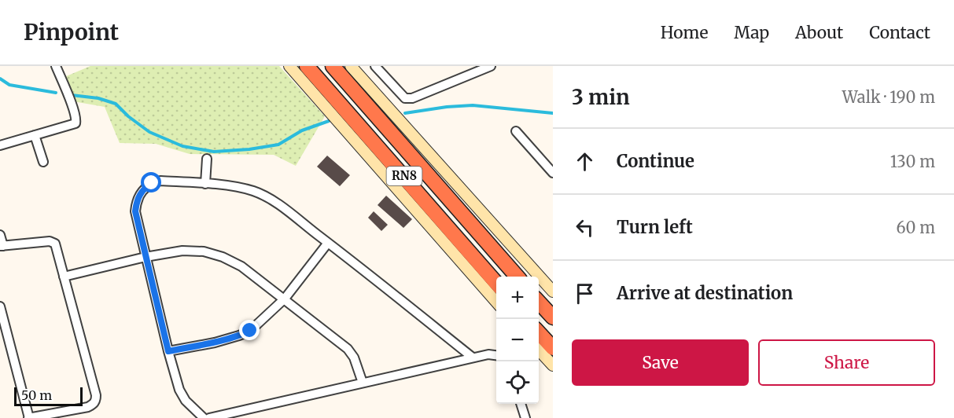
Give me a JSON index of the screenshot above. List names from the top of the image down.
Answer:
{
  "streets": {
    "highway": ["RN8"]
  },
  "scale_bar": "50 m",
  "page": {
    "header": "Pinpoint",
    "nav": [
      "Home",
      "Map",
      "About",
      "Contact"
    ],
    "heading": ["3 min", "Walk · 190 m"],
    "list": [
      ["Continue", "130 m"],
      ["Turn left", "60 m"],
      "Arrive at destination"
    ],
    "map_buttons": ["+", "−"],
    "buttons": ["Save", "Share"],
    "scale": "50 m"
  }
}
